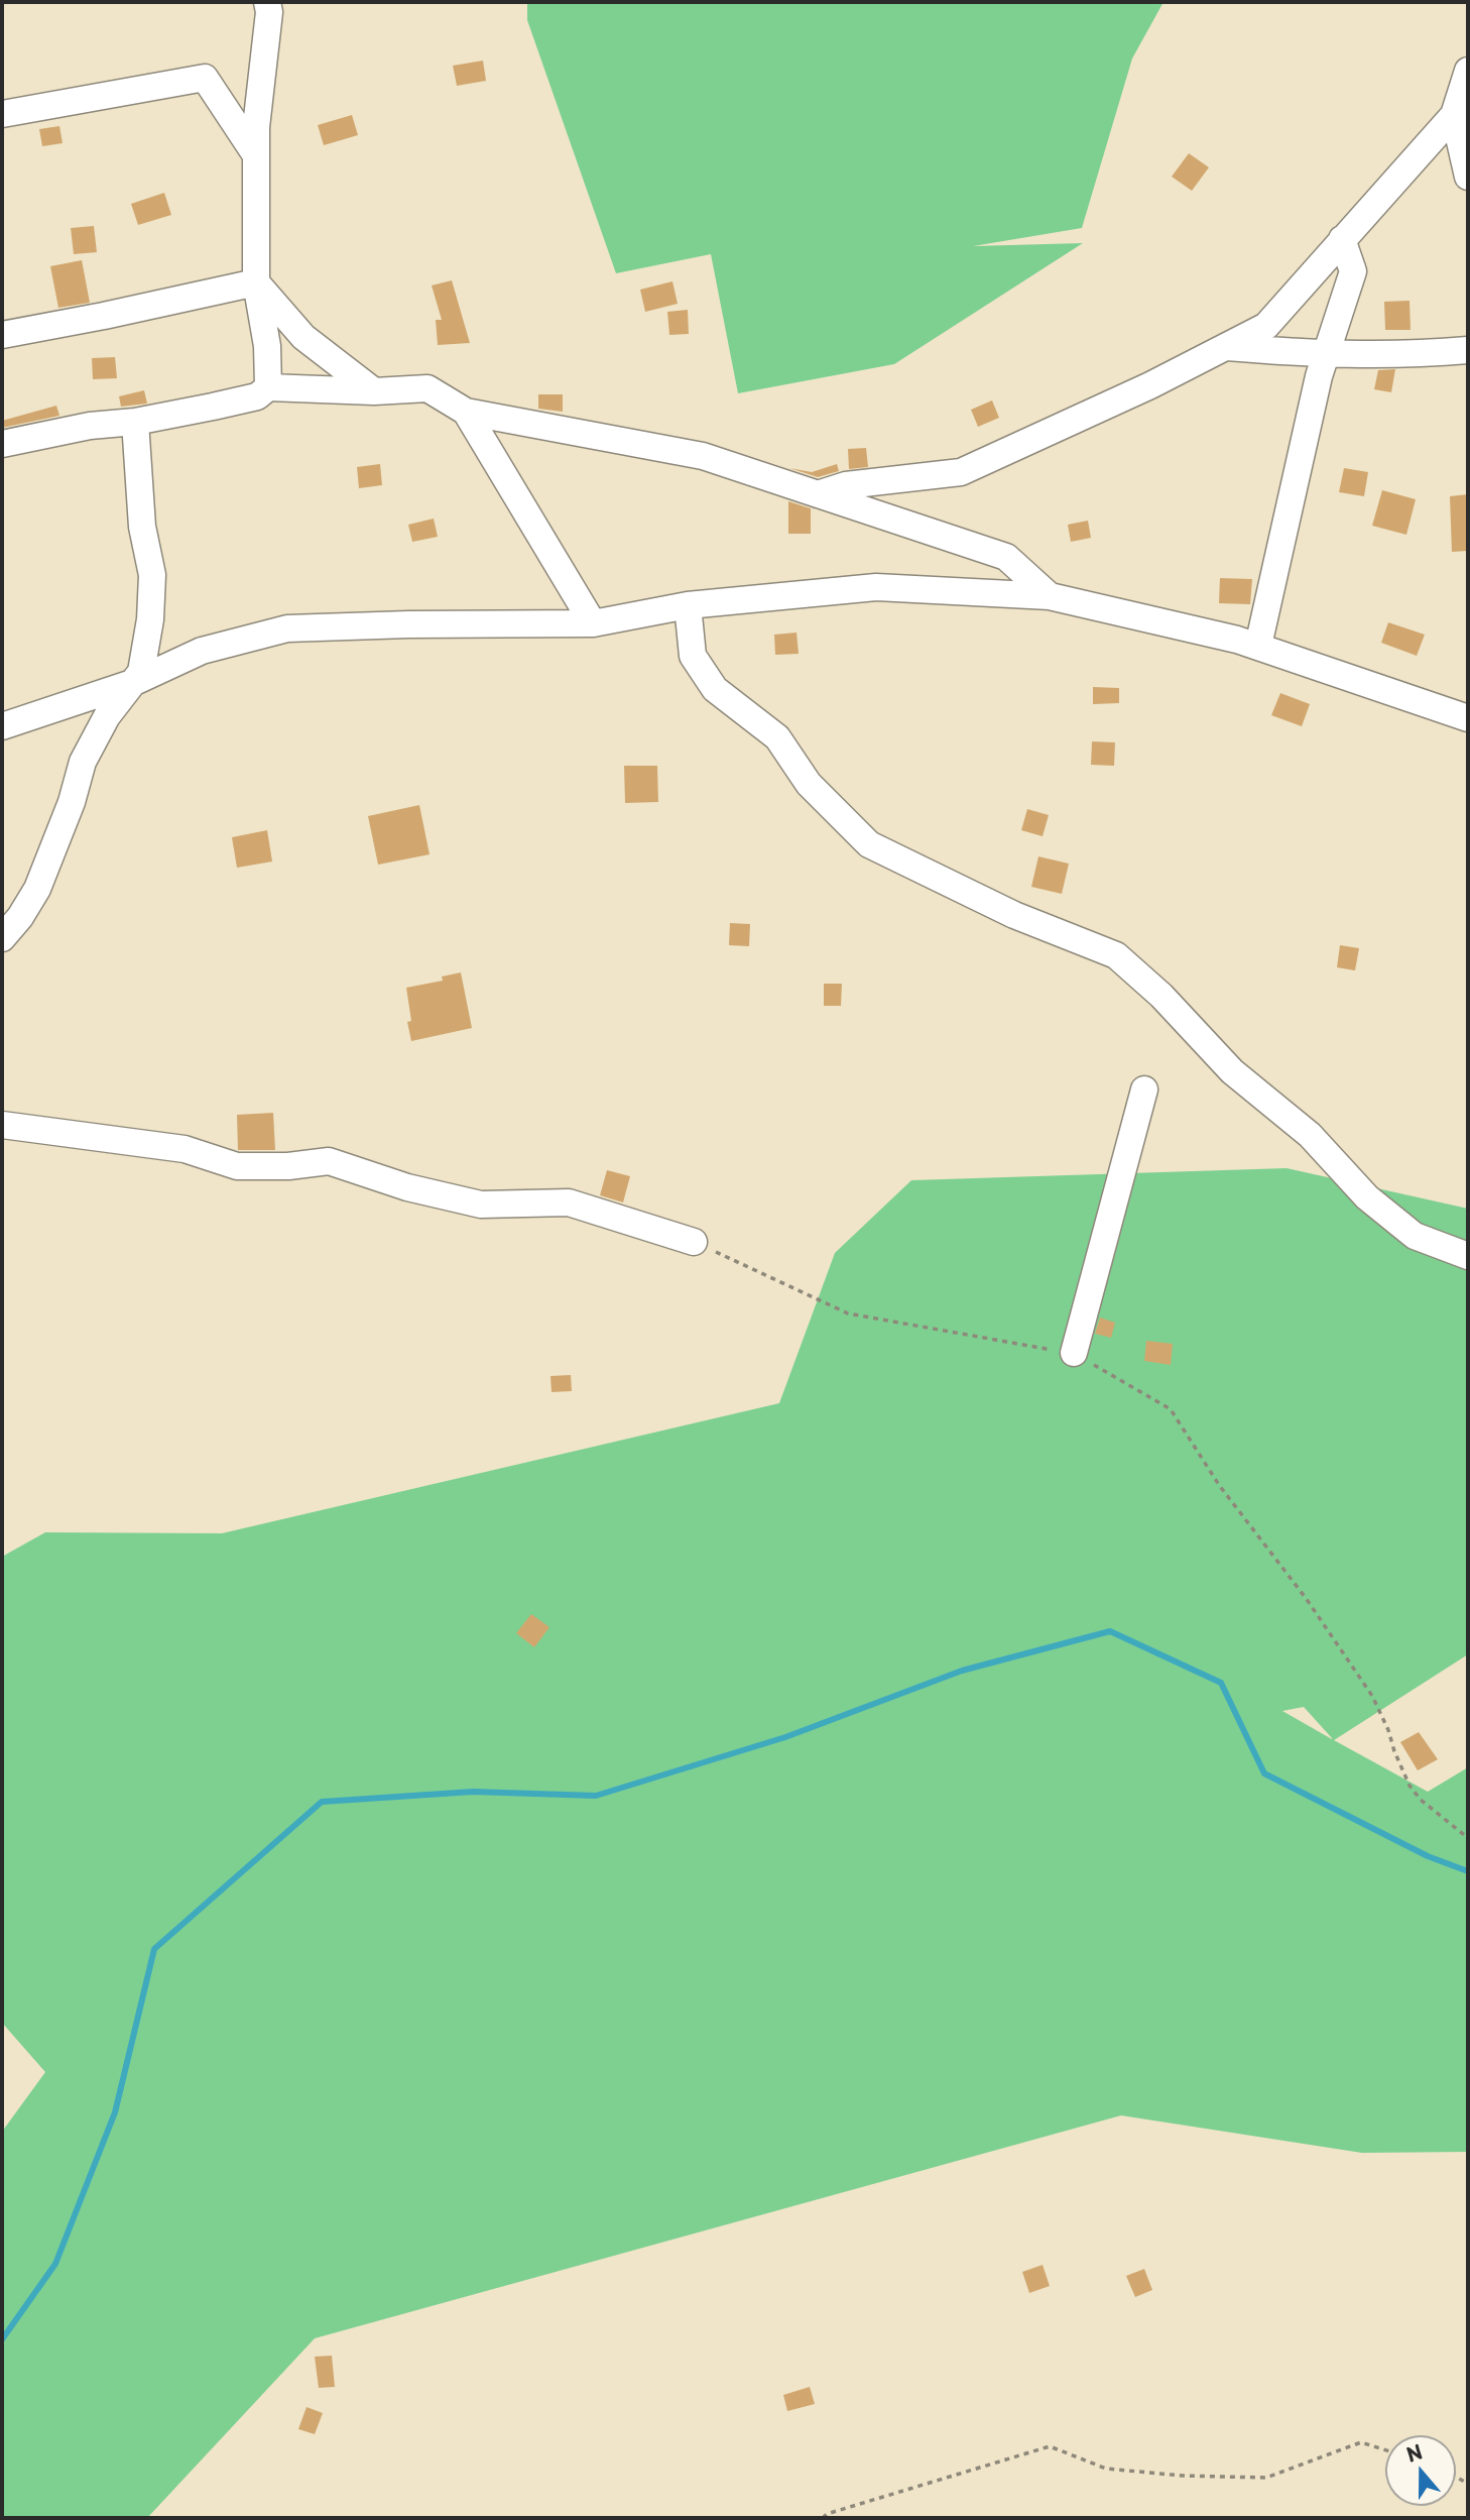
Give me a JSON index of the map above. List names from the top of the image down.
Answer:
{
  "north": "top"
}
